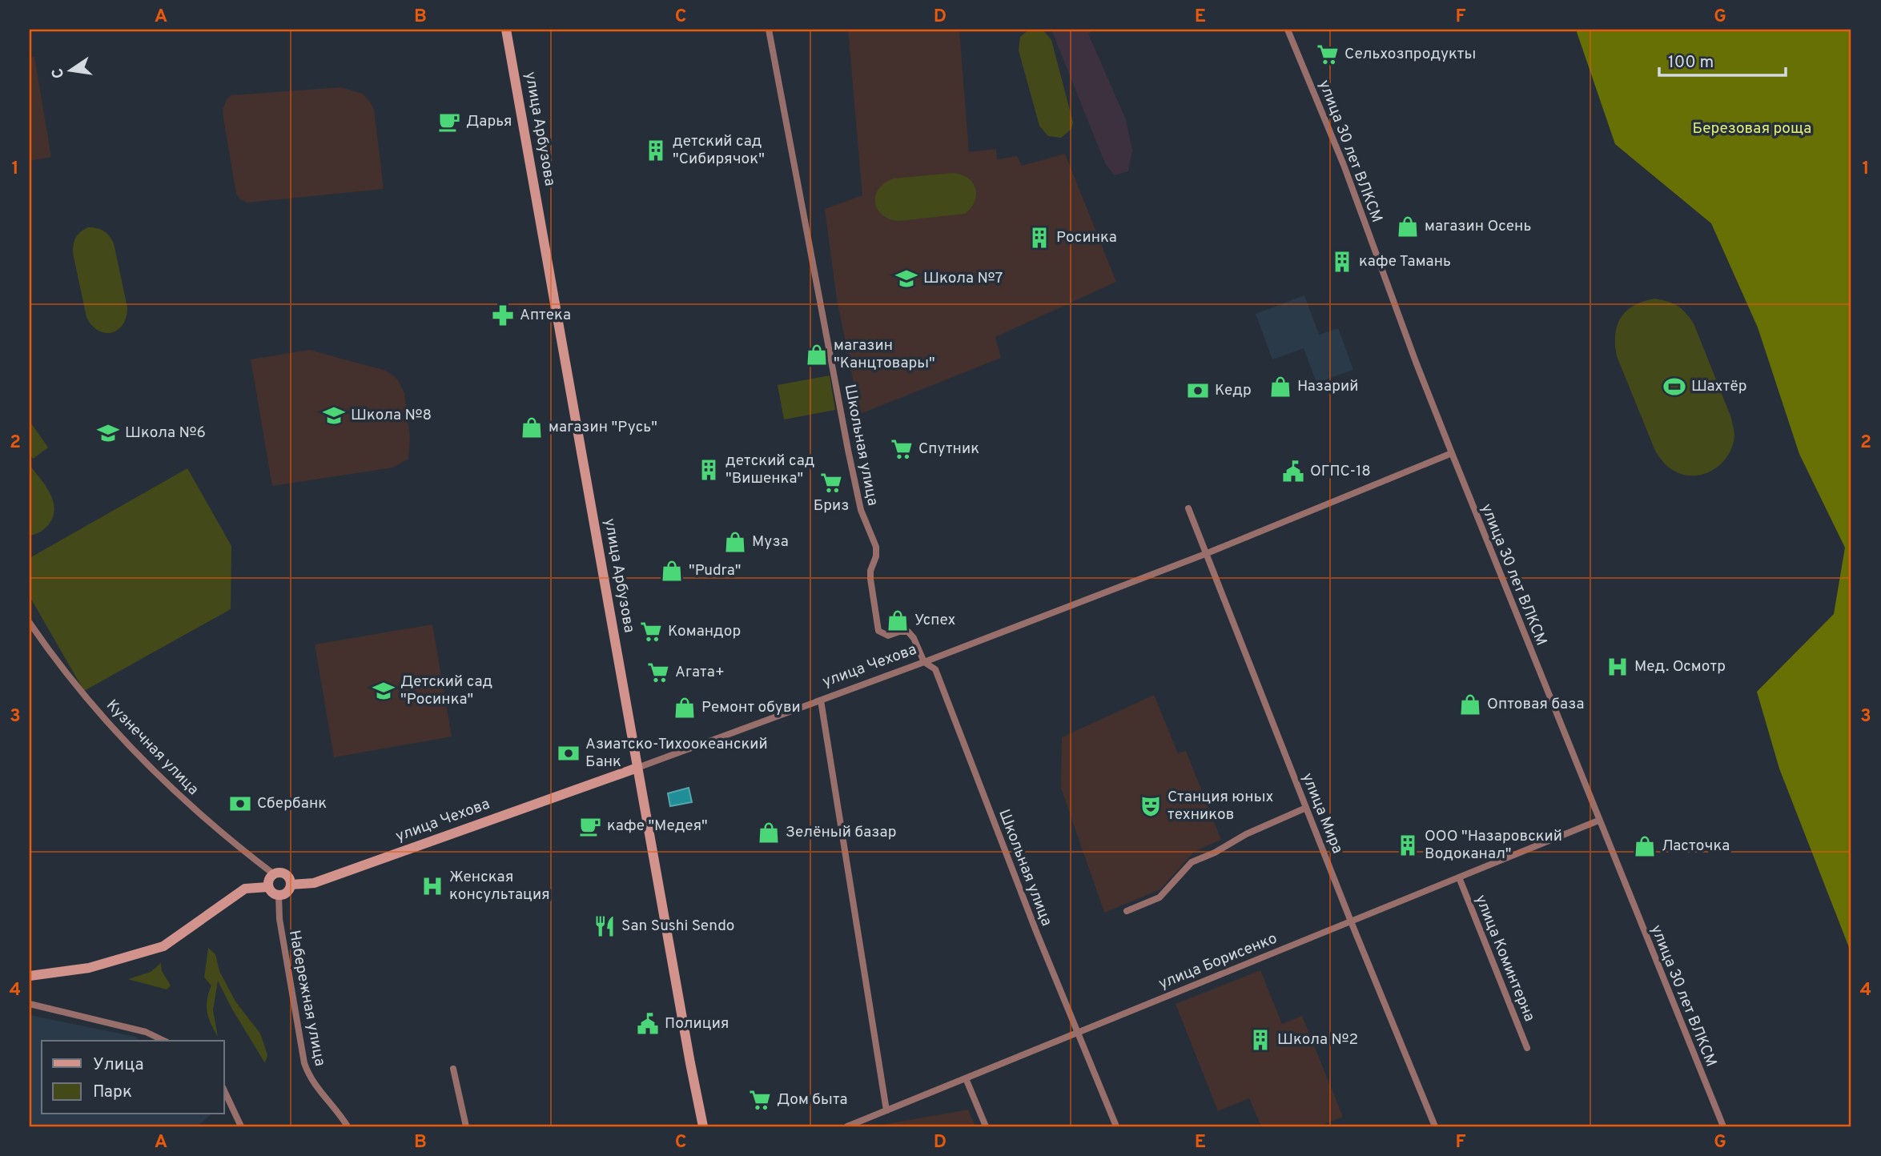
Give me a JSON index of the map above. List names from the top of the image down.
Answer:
{
  "streets": {
    "street": [
      "улица Арбузова",
      "улица 30 лет ВЛКСМ",
      "Школьная улица",
      "улица Чехова",
      "Кузнечная улица",
      "улица Мира",
      "улица Коминтерна",
      "улица Борисенко",
      "Набережная улица"
    ]
  },
  "crossings": [
    ["улица Арбузова", "улица Чехова"],
    ["улица 30 лет ВЛКСМ", "улица Чехова"],
    ["улица 30 лет ВЛКСМ", "улица Борисенко"],
    ["Школьная улица", "улица Чехова"],
    ["Школьная улица", "улица Борисенко"],
    ["улица Чехова", "Кузнечная улица"],
    ["улица Чехова", "улица Мира"],
    ["улица Чехова", "Набережная улица"],
    ["Кузнечная улица", "Набережная улица"],
    ["улица Мира", "улица Борисенко"],
    ["улица Коминтерна", "улица Борисенко"]
  ],
  "parks": ["Березовая роща"],
  "places": {
    "supermarket": [
      "Сельхозпродукты",
      "Спутник",
      "Бриз",
      "Командор",
      "Агата+",
      "Дом быта"
    ],
    "cafe": ["Дарья", "кафе \"Медея\""],
    "building": [
      "детский сад \"Сибирячок\"",
      "Росинка",
      "кафе Тамань",
      "детский сад \"Вишенка\"",
      "ООО \"Назаровский Водоканал\"",
      "Школа №2"
    ],
    "shop": [
      "магазин Осень",
      "магазин \"Канцтовары\"",
      "Назарий",
      "магазин \"Русь\"",
      "Муза",
      "\"Pudra\"",
      "Успех",
      "Оптовая база",
      "Ремонт обуви",
      "Зелёный базар",
      "Ласточка"
    ],
    "school or university": [
      "Школа №7",
      "Школа №8",
      "Школа №6",
      "Детский сад \"Росинка\""
    ],
    "pharmacy": ["Аптека"],
    "sports": ["Шахтёр"],
    "bank": ["Кедр", "Азиатско-Тихоокеанский Банк", "Сбербанк"],
    "public building": ["ОГПС-18", "Полиция"],
    "hospital": ["Мед. Осмотр", "Женская консультация"],
    "theatre": ["Станция юных техников"],
    "restaurant": ["San Sushi Sendo"]
  },
  "legend": ["Улица", "Парк"],
  "scale_bar": "100 m",
  "north": "left",
  "grid": {
    "columns": [
      "A",
      "B",
      "C",
      "D",
      "E",
      "F",
      "G"
    ],
    "rows": [
      "1",
      "2",
      "3",
      "4"
    ]
  }
}
